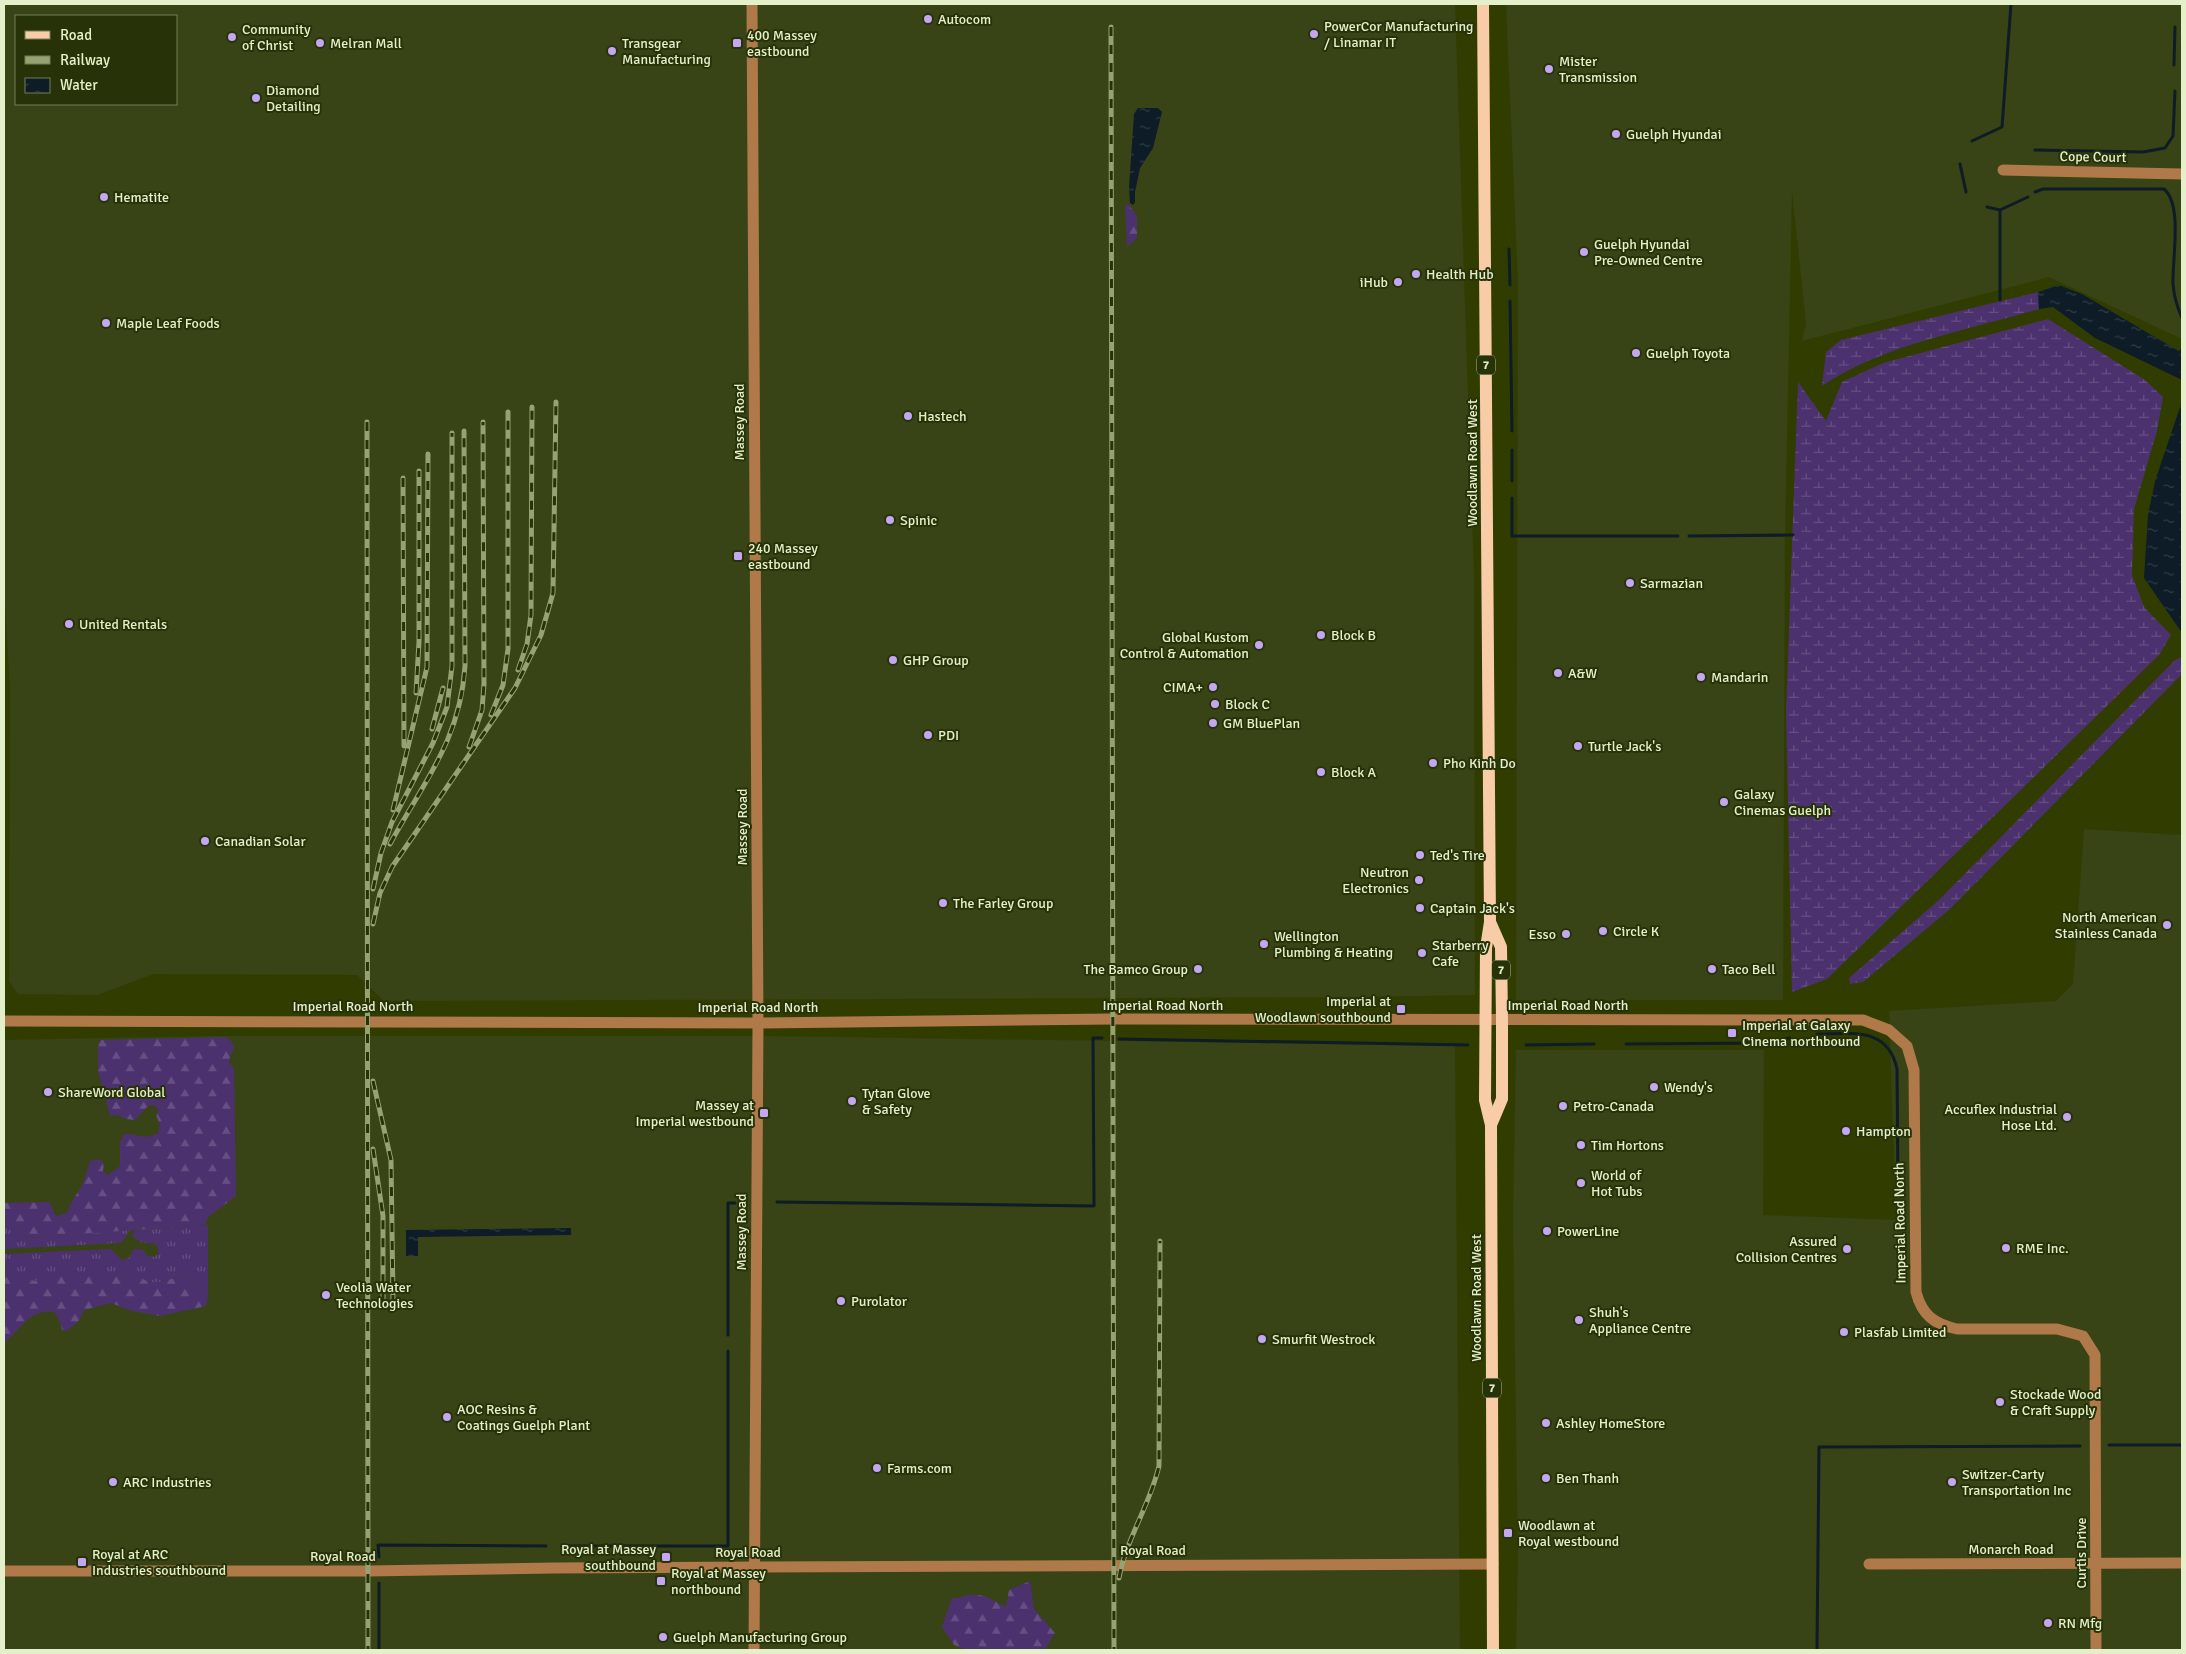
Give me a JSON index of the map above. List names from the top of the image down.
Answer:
{
  "streets": {
    "main road": ["7", "Woodlawn Road West"],
    "street": [
      "Cope Court",
      "Massey Road",
      "Imperial Road North",
      "Monarch Road",
      "Royal Road",
      "Curtis Drive"
    ]
  },
  "crossings": [
    ["Massey Road", "Imperial Road North"],
    ["Massey Road", "Royal Road"],
    ["Woodlawn Road West", "Imperial Road North"],
    ["Woodlawn Road West", "Royal Road"],
    ["Imperial Road North", "Curtis Drive"],
    ["Monarch Road", "Curtis Drive"]
  ],
  "places": {
    "other": [
      "Autocom",
      "PowerCor Manufacturing / Linamar IT",
      "Community of Christ",
      "Melran Mall",
      "Transgear Manufacturing",
      "Mister Transmission",
      "Diamond Detailing",
      "Guelph Hyundai",
      "Hematite",
      "Guelph Hyundai Pre-Owned Centre",
      "Health Hub",
      "iHub",
      "Maple Leaf Foods",
      "Guelph Toyota",
      "Hastech",
      "Spinic",
      "Sarmazian",
      "United Rentals",
      "Block B",
      "Global Kustom Control & Automation",
      "GHP Group",
      "A&W",
      "Mandarin",
      "CIMA+",
      "Block C",
      "GM BluePlan",
      "PDI",
      "Turtle Jack's",
      "Pho Kinh Do",
      "Block A",
      "Galaxy Cinemas Guelph",
      "Canadian Solar",
      "Ted's Tire",
      "Neutron Electronics",
      "The Farley Group",
      "Captain Jack's",
      "North American Stainless Canada",
      "Circle K",
      "Esso",
      "Wellington Plumbing & Heating",
      "Starberry Cafe",
      "The Bamco Group",
      "Taco Bell",
      "Wendy's",
      "ShareWord Global",
      "Tytan Glove & Safety",
      "Petro-Canada",
      "Accuflex Industrial Hose Ltd.",
      "Hampton",
      "Tim Hortons",
      "World of Hot Tubs",
      "PowerLine",
      "RME Inc.",
      "Assured Collision Centres",
      "Veolia Water Technologies",
      "Purolator",
      "Shuh's Appliance Centre",
      "Plasfab Limited",
      "Smurfit Westrock",
      "Stockade Wood & Craft Supply",
      "AOC Resins & Coatings Guelph Plant",
      "Ashley HomeStore",
      "Farms.com",
      "Ben Thanh",
      "ARC Industries",
      "Switzer-Carty Transportation Inc",
      "RN Mfg",
      "Guelph Manufacturing Group"
    ],
    "transit": [
      "400 Massey eastbound",
      "240 Massey eastbound",
      "Imperial at Woodlawn southbound",
      "Imperial at Galaxy Cinema northbound",
      "Massey at Imperial westbound",
      "Woodlawn at Royal westbound",
      "Royal at Massey southbound",
      "Royal at ARC Industries southbound",
      "Royal at Massey northbound"
    ]
  },
  "legend": ["Road", "Railway", "Water"]
}
